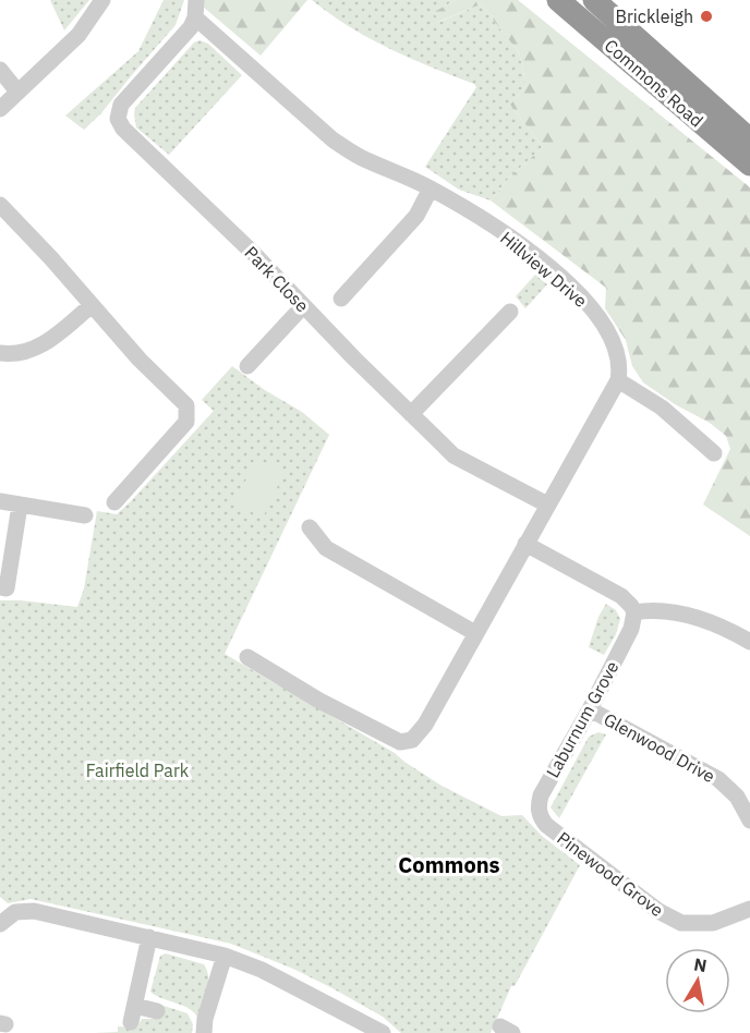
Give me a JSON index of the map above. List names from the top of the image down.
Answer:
{
  "streets": {
    "highway": ["Commons Road"],
    "street": [
      "Hillview Drive",
      "Park Close",
      "Laburnum Grove",
      "Glenwood Drive",
      "Pinewood Grove"
    ]
  },
  "crossings": [
    ["Hillview Drive", "Park Close"],
    ["Laburnum Grove", "Glenwood Drive"],
    ["Laburnum Grove", "Pinewood Grove"]
  ],
  "districts": ["Commons"],
  "parks": ["Fairfield Park"],
  "places": ["Brickleigh"],
  "north": "top"
}
